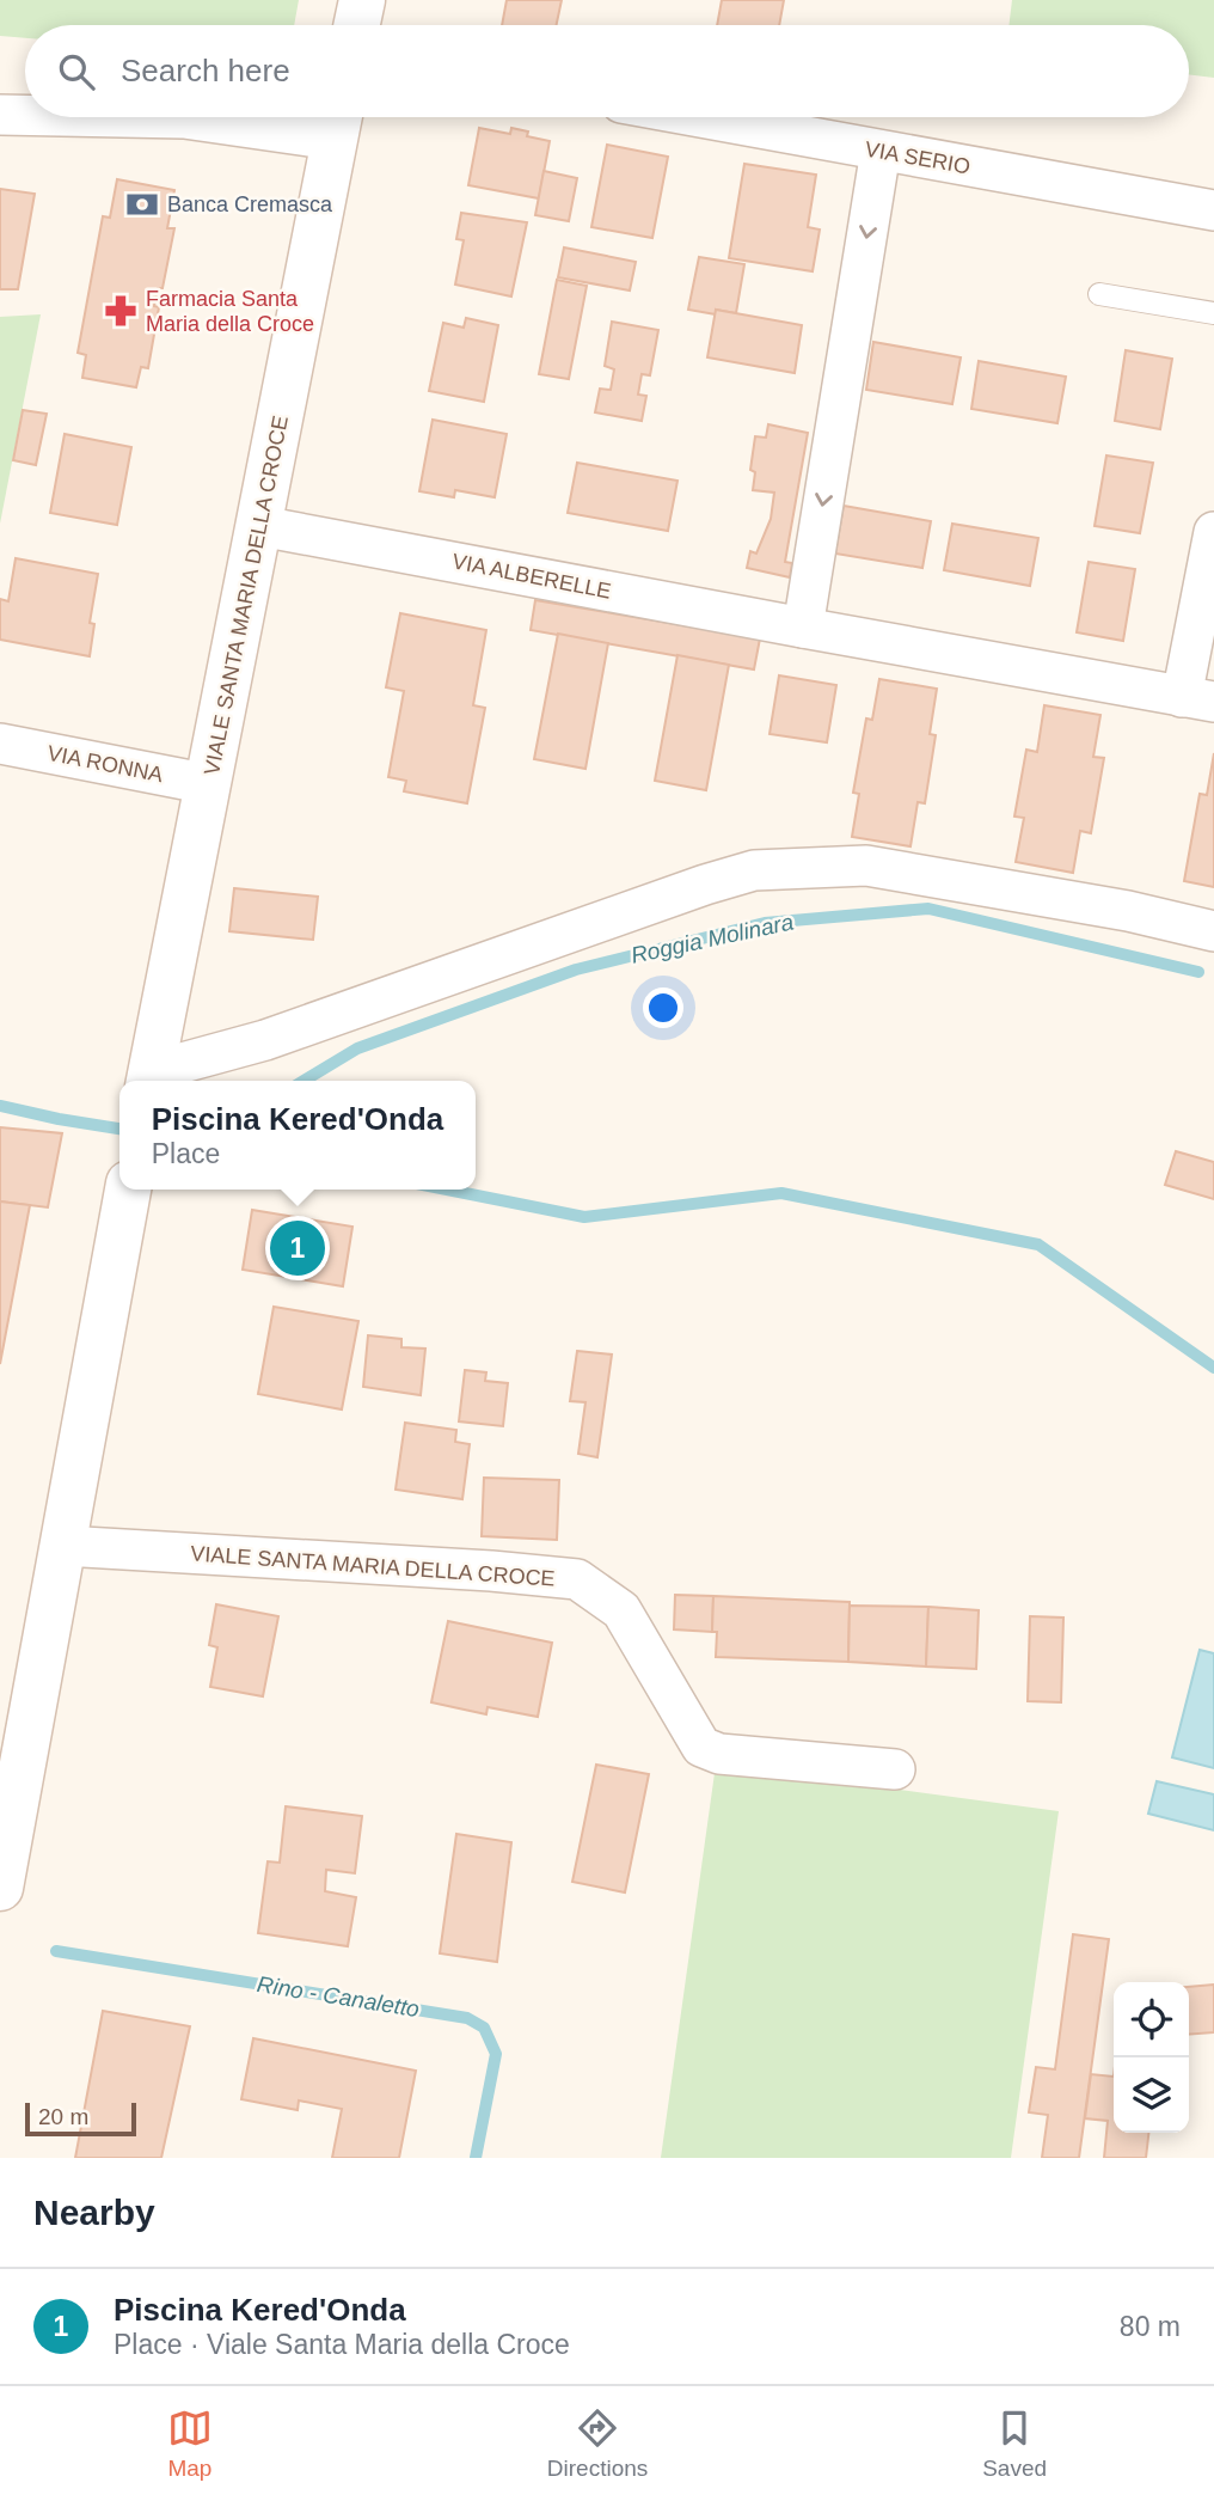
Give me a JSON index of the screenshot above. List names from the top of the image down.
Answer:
{
  "streets": {
    "main road": ["VIALE SANTA MARIA DELLA CROCE"],
    "street": ["VIA SERIO", "VIA ALBERELLE", "VIA RONNA"]
  },
  "crossings": [
    ["VIA ALBERELLE", "VIALE SANTA MARIA DELLA CROCE"],
    ["VIALE SANTA MARIA DELLA CROCE", "VIA RONNA"]
  ],
  "water": ["Roggia Molinara", "Rino - Canaletto"],
  "places": {
    "bank": ["Banca Cremasca"],
    "pharmacy": ["Farmacia Santa Maria della Croce"]
  },
  "scale_bar": "20 m",
  "page": {
    "search": "Search here",
    "popup": ["Piscina Kered'Onda", "Place"],
    "pins": "1",
    "scale": "20 m",
    "heading": "Nearby",
    "list": [
      {
        "mark": "1",
        "name": "Piscina Kered'Onda",
        "note": "Place · Viale Santa Maria della Croce",
        "value": "80 m"
      }
    ],
    "nav": ["Map", "Directions", "Saved"]
  }
}
